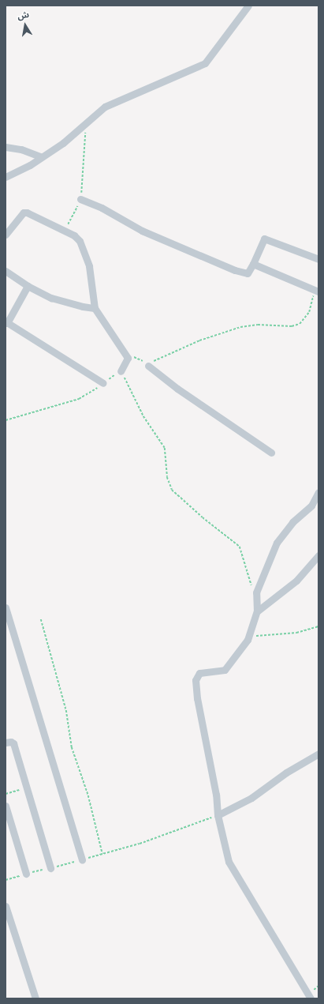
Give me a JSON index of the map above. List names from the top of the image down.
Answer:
{
  "north": "top"
}
